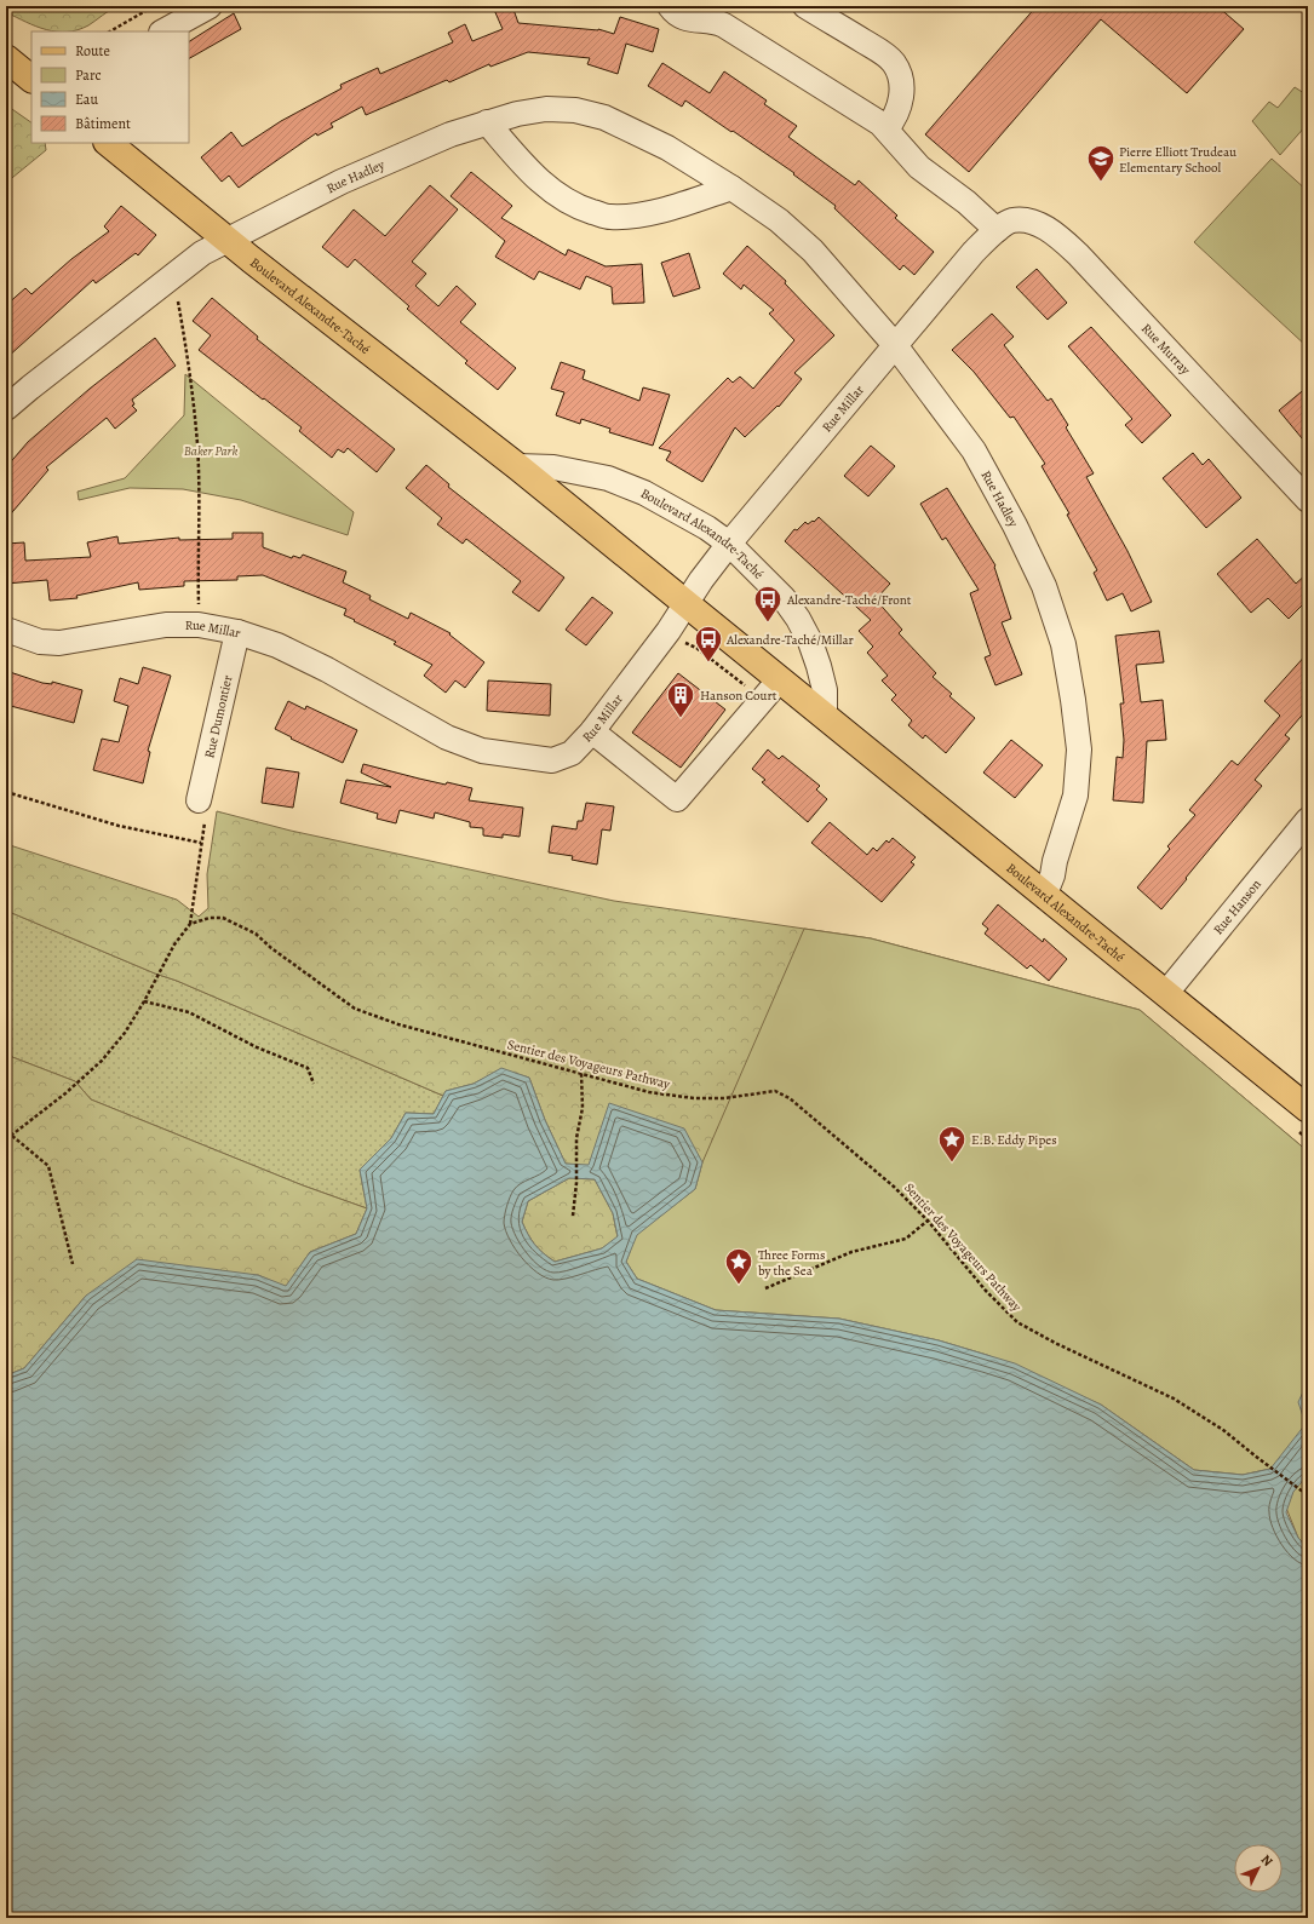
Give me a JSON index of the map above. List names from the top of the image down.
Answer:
{
  "streets": {
    "main road": ["Boulevard Alexandre-Taché"],
    "street": [
      "Rue Hadley",
      "Rue Murray",
      "Rue Millar",
      "Rue Dumontier",
      "Rue Hanson"
    ],
    "path": ["Sentier des Voyageurs Pathway"]
  },
  "crossings": [
    ["Rue Hadley", "Boulevard Alexandre-Taché"],
    ["Rue Hadley", "Rue Millar"],
    ["Boulevard Alexandre-Taché", "Rue Millar"],
    ["Boulevard Alexandre-Taché", "Rue Hanson"],
    ["Rue Murray", "Rue Millar"],
    ["Rue Millar", "Rue Dumontier"]
  ],
  "parks": ["Baker Park"],
  "places": {
    "school or university": ["Pierre Elliott Trudeau Elementary School"],
    "bus stop": ["Alexandre-Taché/Front", "Alexandre-Taché/Millar"],
    "building": ["Hanson Court"],
    "place": ["E.B. Eddy Pipes", "Three Forms by the Sea"]
  },
  "legend": [
    "Route",
    "Parc",
    "Eau",
    "Bâtiment"
  ],
  "north": "top right"
}
